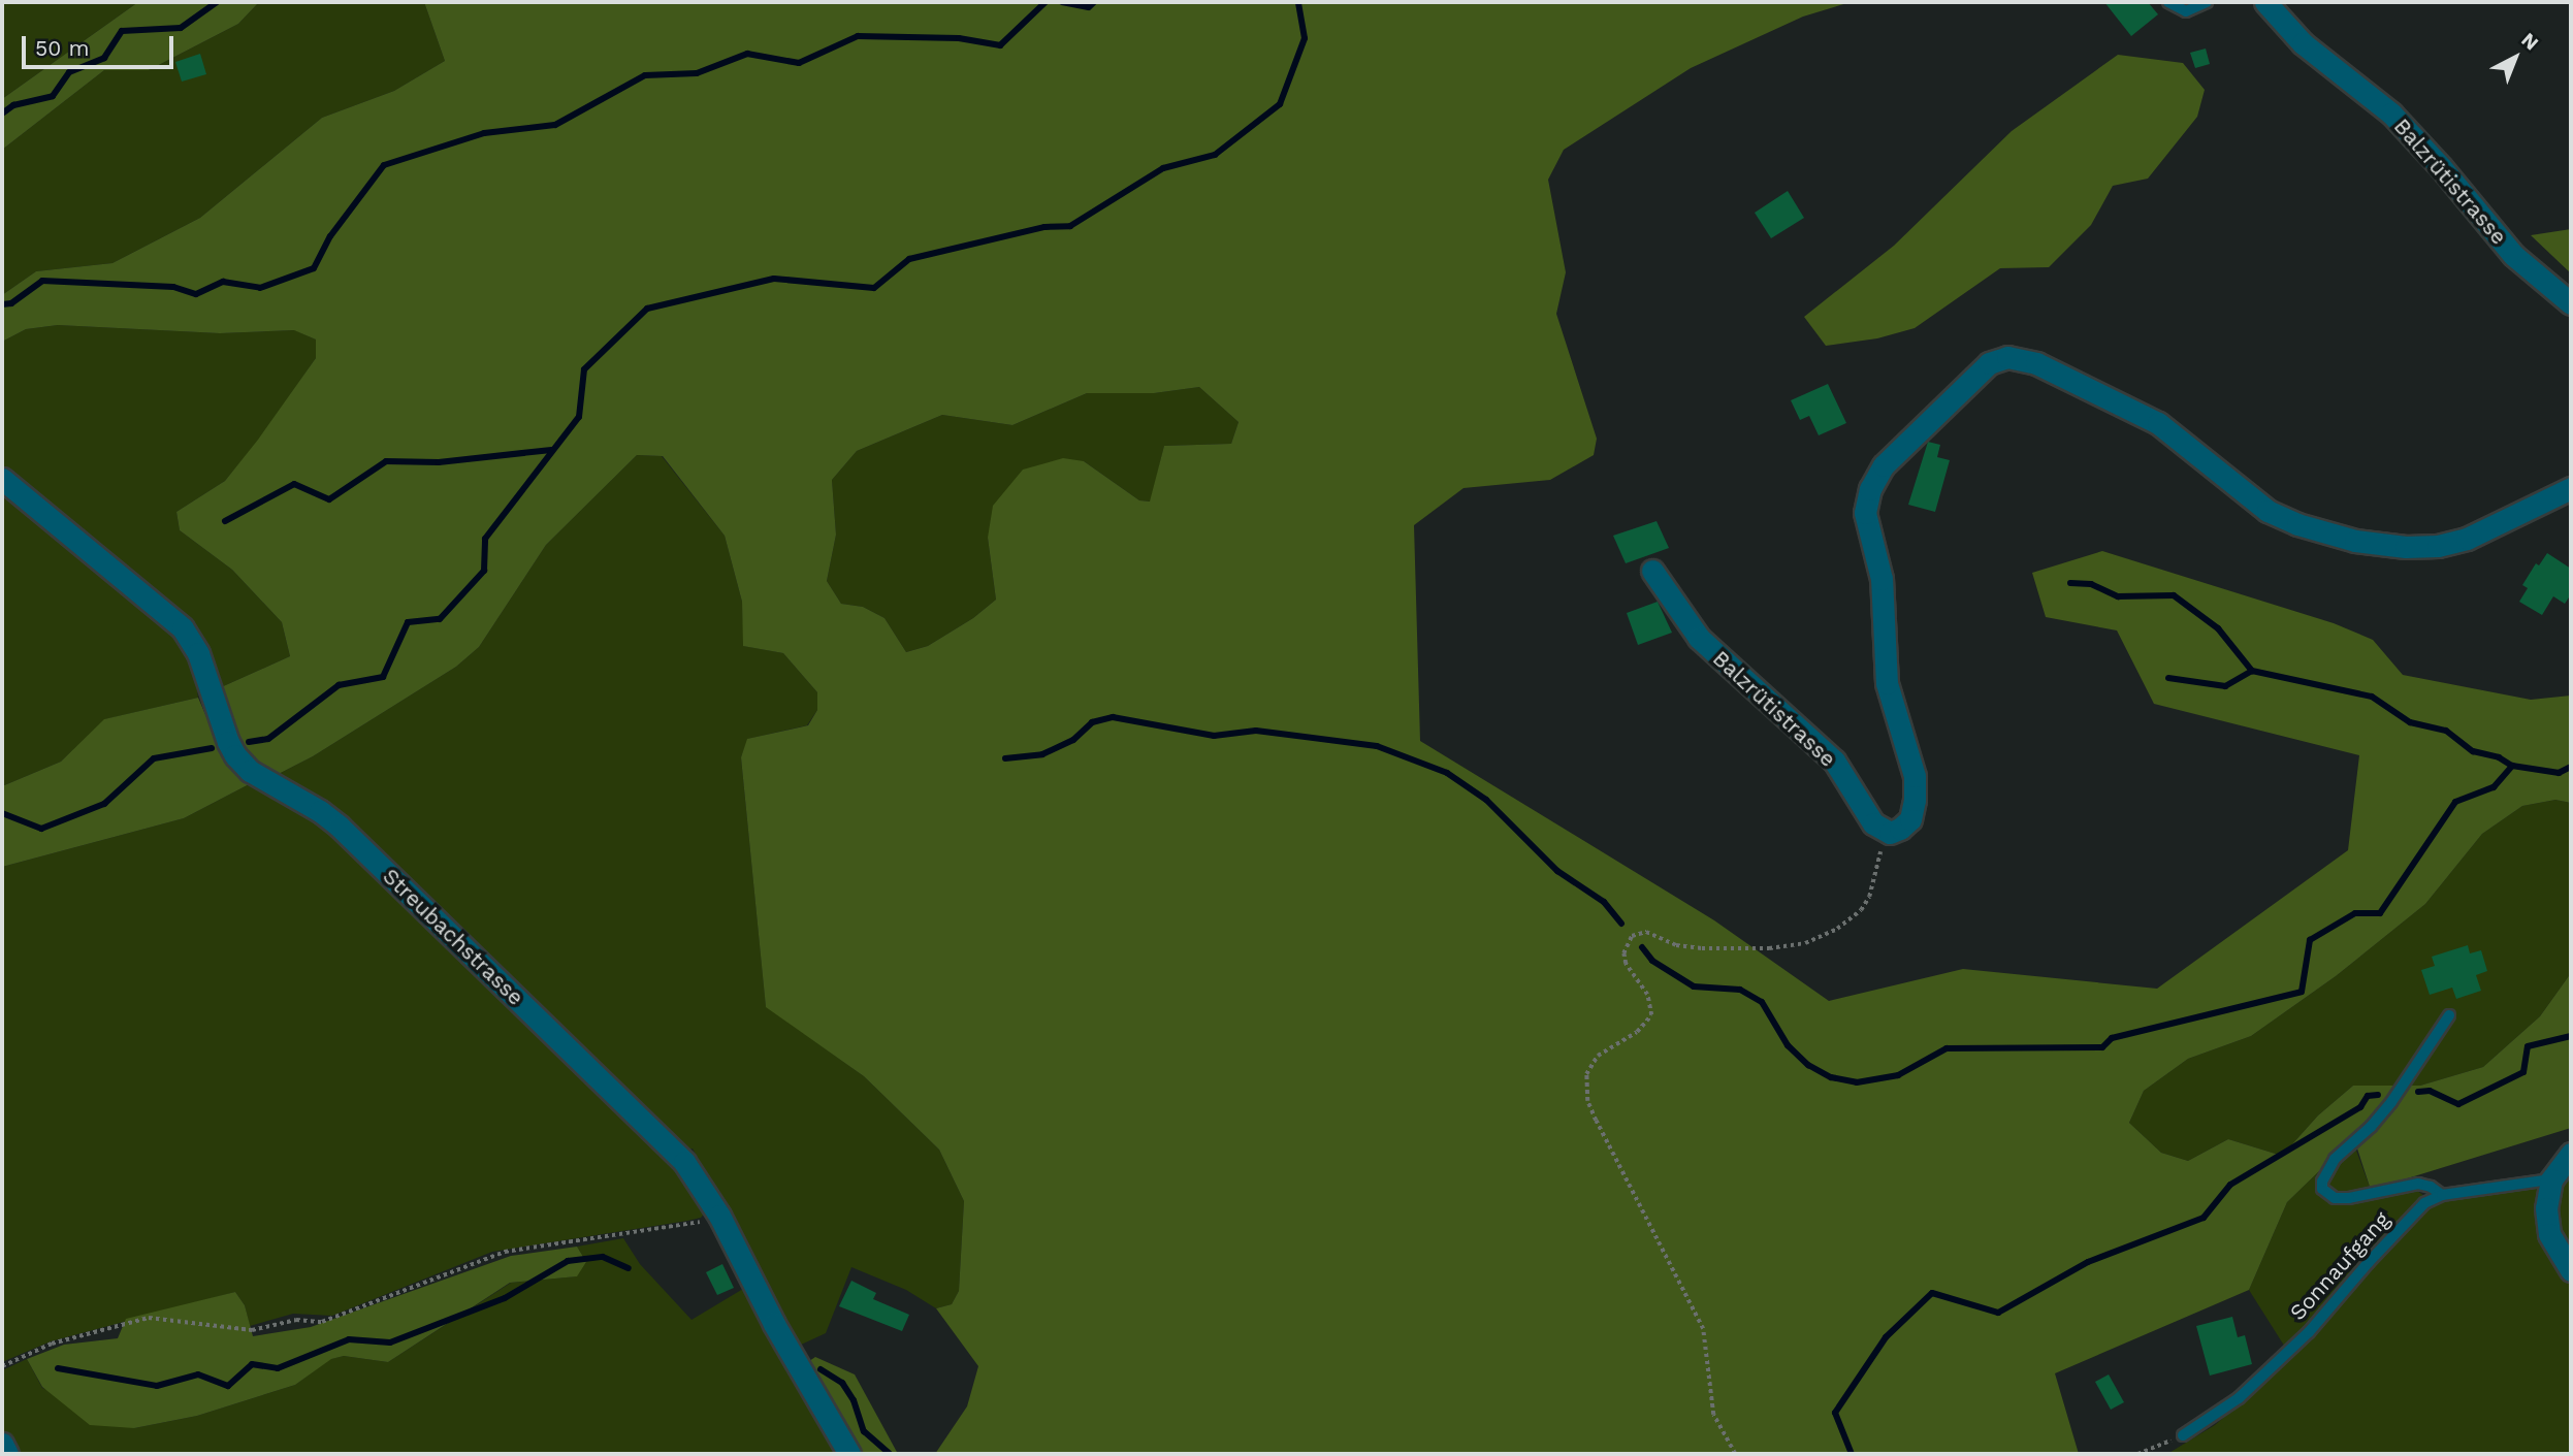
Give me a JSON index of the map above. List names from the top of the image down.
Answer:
{
  "streets": {
    "street": ["Balzrütistrasse", "Streubachstrasse"],
    "lane": ["Sonnaufgang"]
  },
  "scale_bar": "50 m",
  "north": "top right"
}
